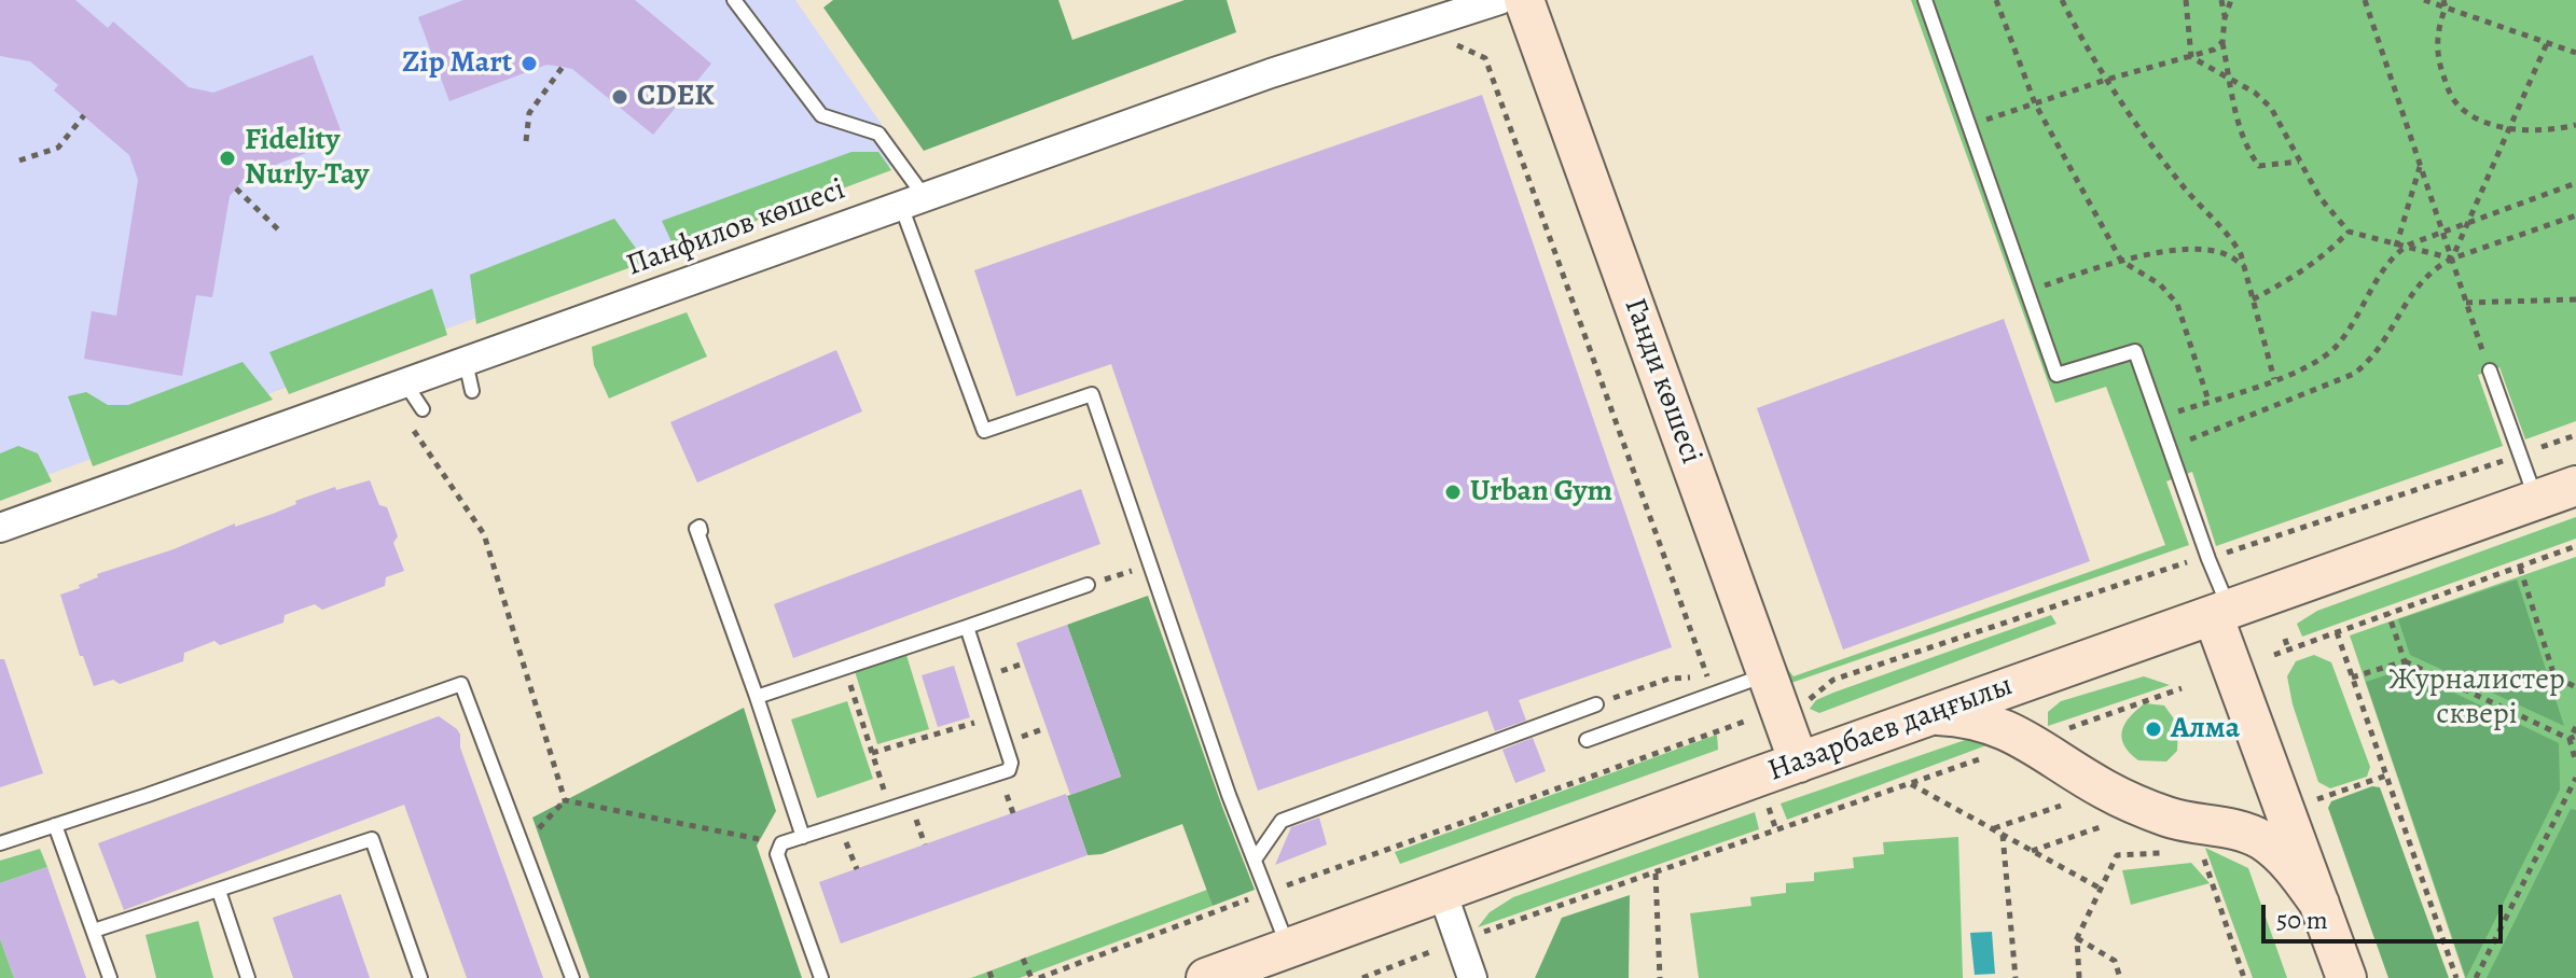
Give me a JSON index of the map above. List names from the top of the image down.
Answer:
{
  "streets": {
    "street": ["Панфилов көшесі", "Ганди көшесі", "Назарбаев даңғылы"]
  },
  "crossings": [
    ["Ганди көшесі", "Назарбаев даңғылы"]
  ],
  "parks": ["Журналиcтер сквері"],
  "places": [
    "Zip Mart",
    "CDEK",
    "Fidelity Nurly-Tay",
    "Urban Gym",
    "Алма"
  ],
  "scale_bar": "50 m"
}
